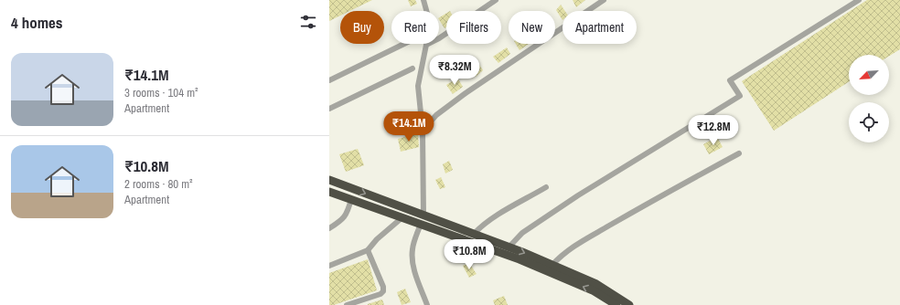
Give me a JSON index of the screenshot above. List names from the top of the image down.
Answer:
{
  "north": "bottom left",
  "page": {
    "heading": "4 homes",
    "chip": [
      "Buy",
      "Rent",
      "Filters",
      "New",
      "Apartment"
    ],
    "list": [
      {
        "name": "₹14.1M",
        "note": "3 rooms · 104 m² · Apartment"
      },
      {
        "name": "₹10.8M",
        "note": "2 rooms · 80 m² · Apartment"
      }
    ],
    "price": [
      "₹8.32M",
      "₹14.1M",
      "₹12.8M",
      "₹10.8M"
    ]
  }
}
